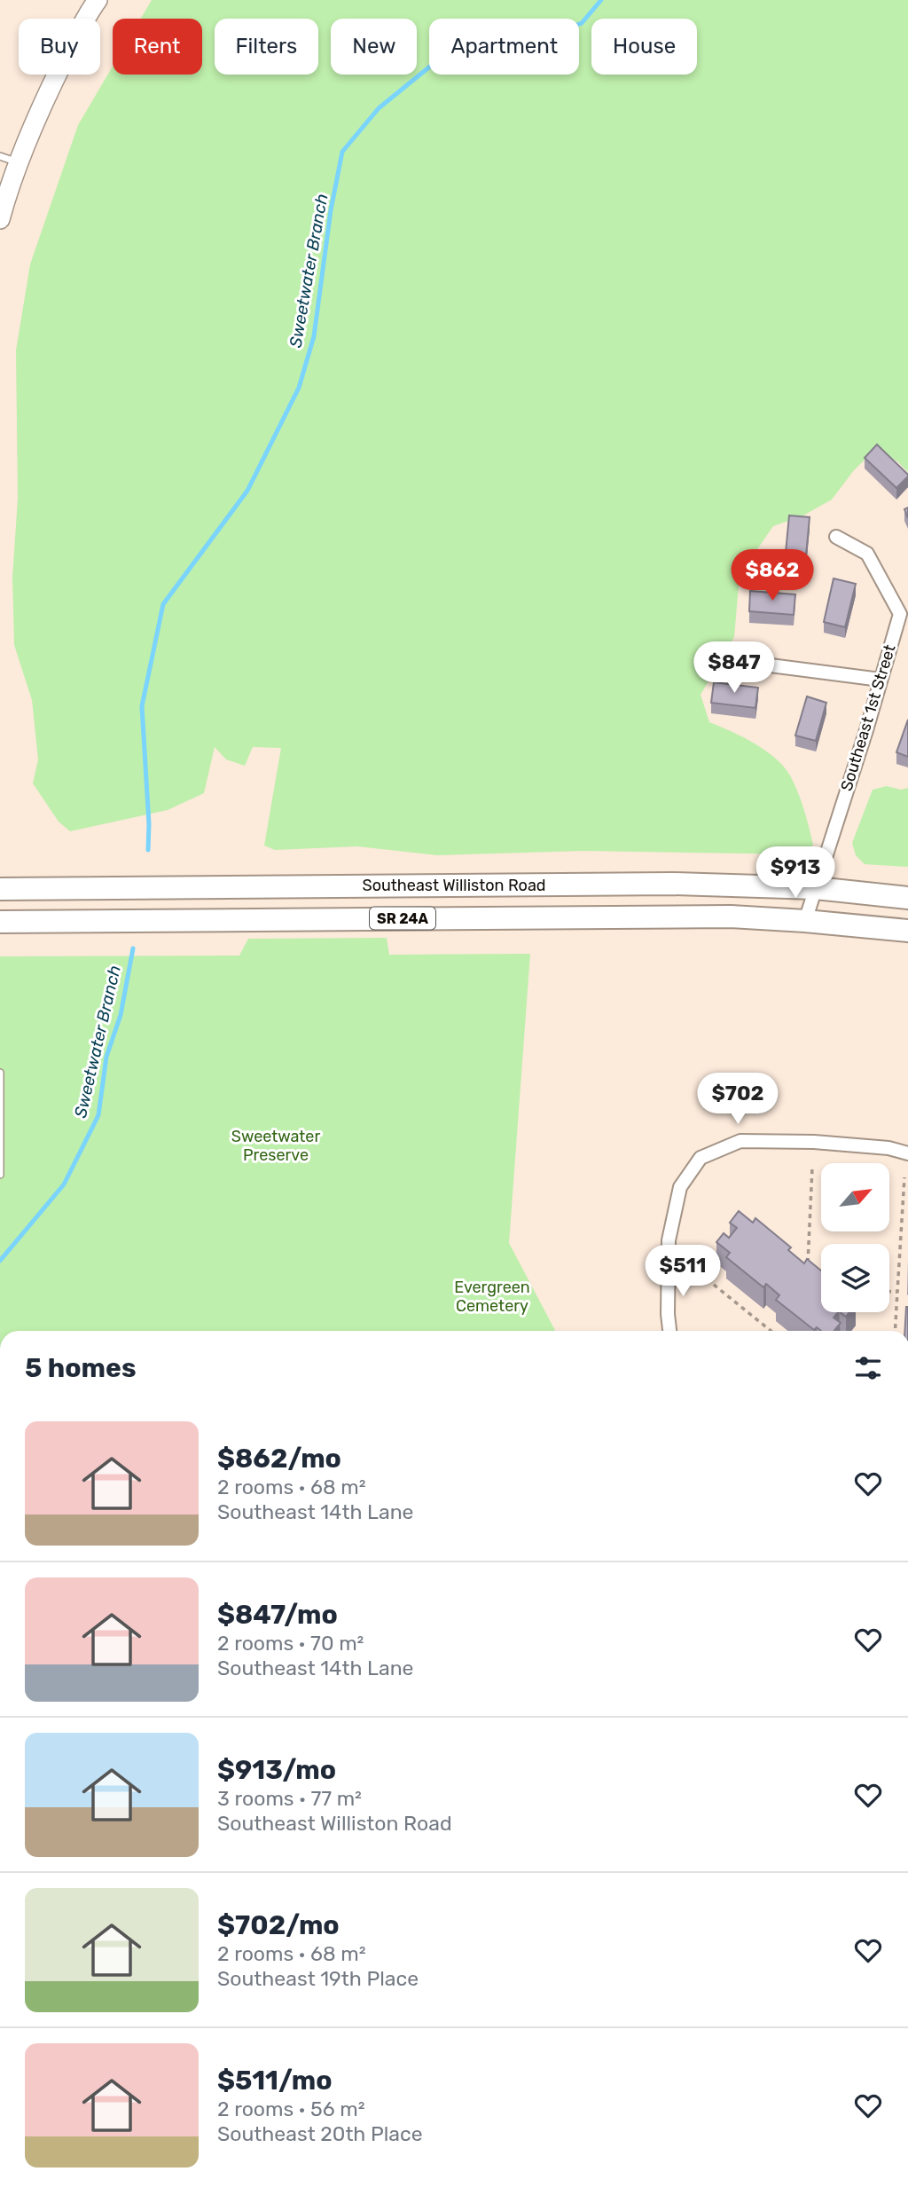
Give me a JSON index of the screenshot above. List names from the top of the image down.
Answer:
{
  "streets": {
    "highway": ["Southeast Williston Road", "SR 24A"],
    "street": ["Southeast 1st Street"]
  },
  "crossings": [
    ["Southeast 1st Street", "Southeast Williston Road"]
  ],
  "water": ["Sweetwater Branch"],
  "parks": ["Sweetwater Preserve", "Evergreen Cemetery"],
  "north": "top right",
  "page": {
    "chip": [
      "Buy",
      "Rent",
      "Filters",
      "New",
      "Apartment",
      "House"
    ],
    "price": [
      "$862",
      "$847",
      "$913",
      "$702",
      "$511"
    ],
    "heading": "5 homes",
    "list": [
      {
        "name": "$862/mo",
        "note": "2 rooms · 68 m² · Southeast 14th Lane"
      },
      {
        "name": "$847/mo",
        "note": "2 rooms · 70 m² · Southeast 14th Lane"
      },
      {
        "name": "$913/mo",
        "note": "3 rooms · 77 m² · Southeast Williston Road"
      },
      {
        "name": "$702/mo",
        "note": "2 rooms · 68 m² · Southeast 19th Place"
      },
      {
        "name": "$511/mo",
        "note": "2 rooms · 56 m² · Southeast 20th Place"
      }
    ]
  }
}
